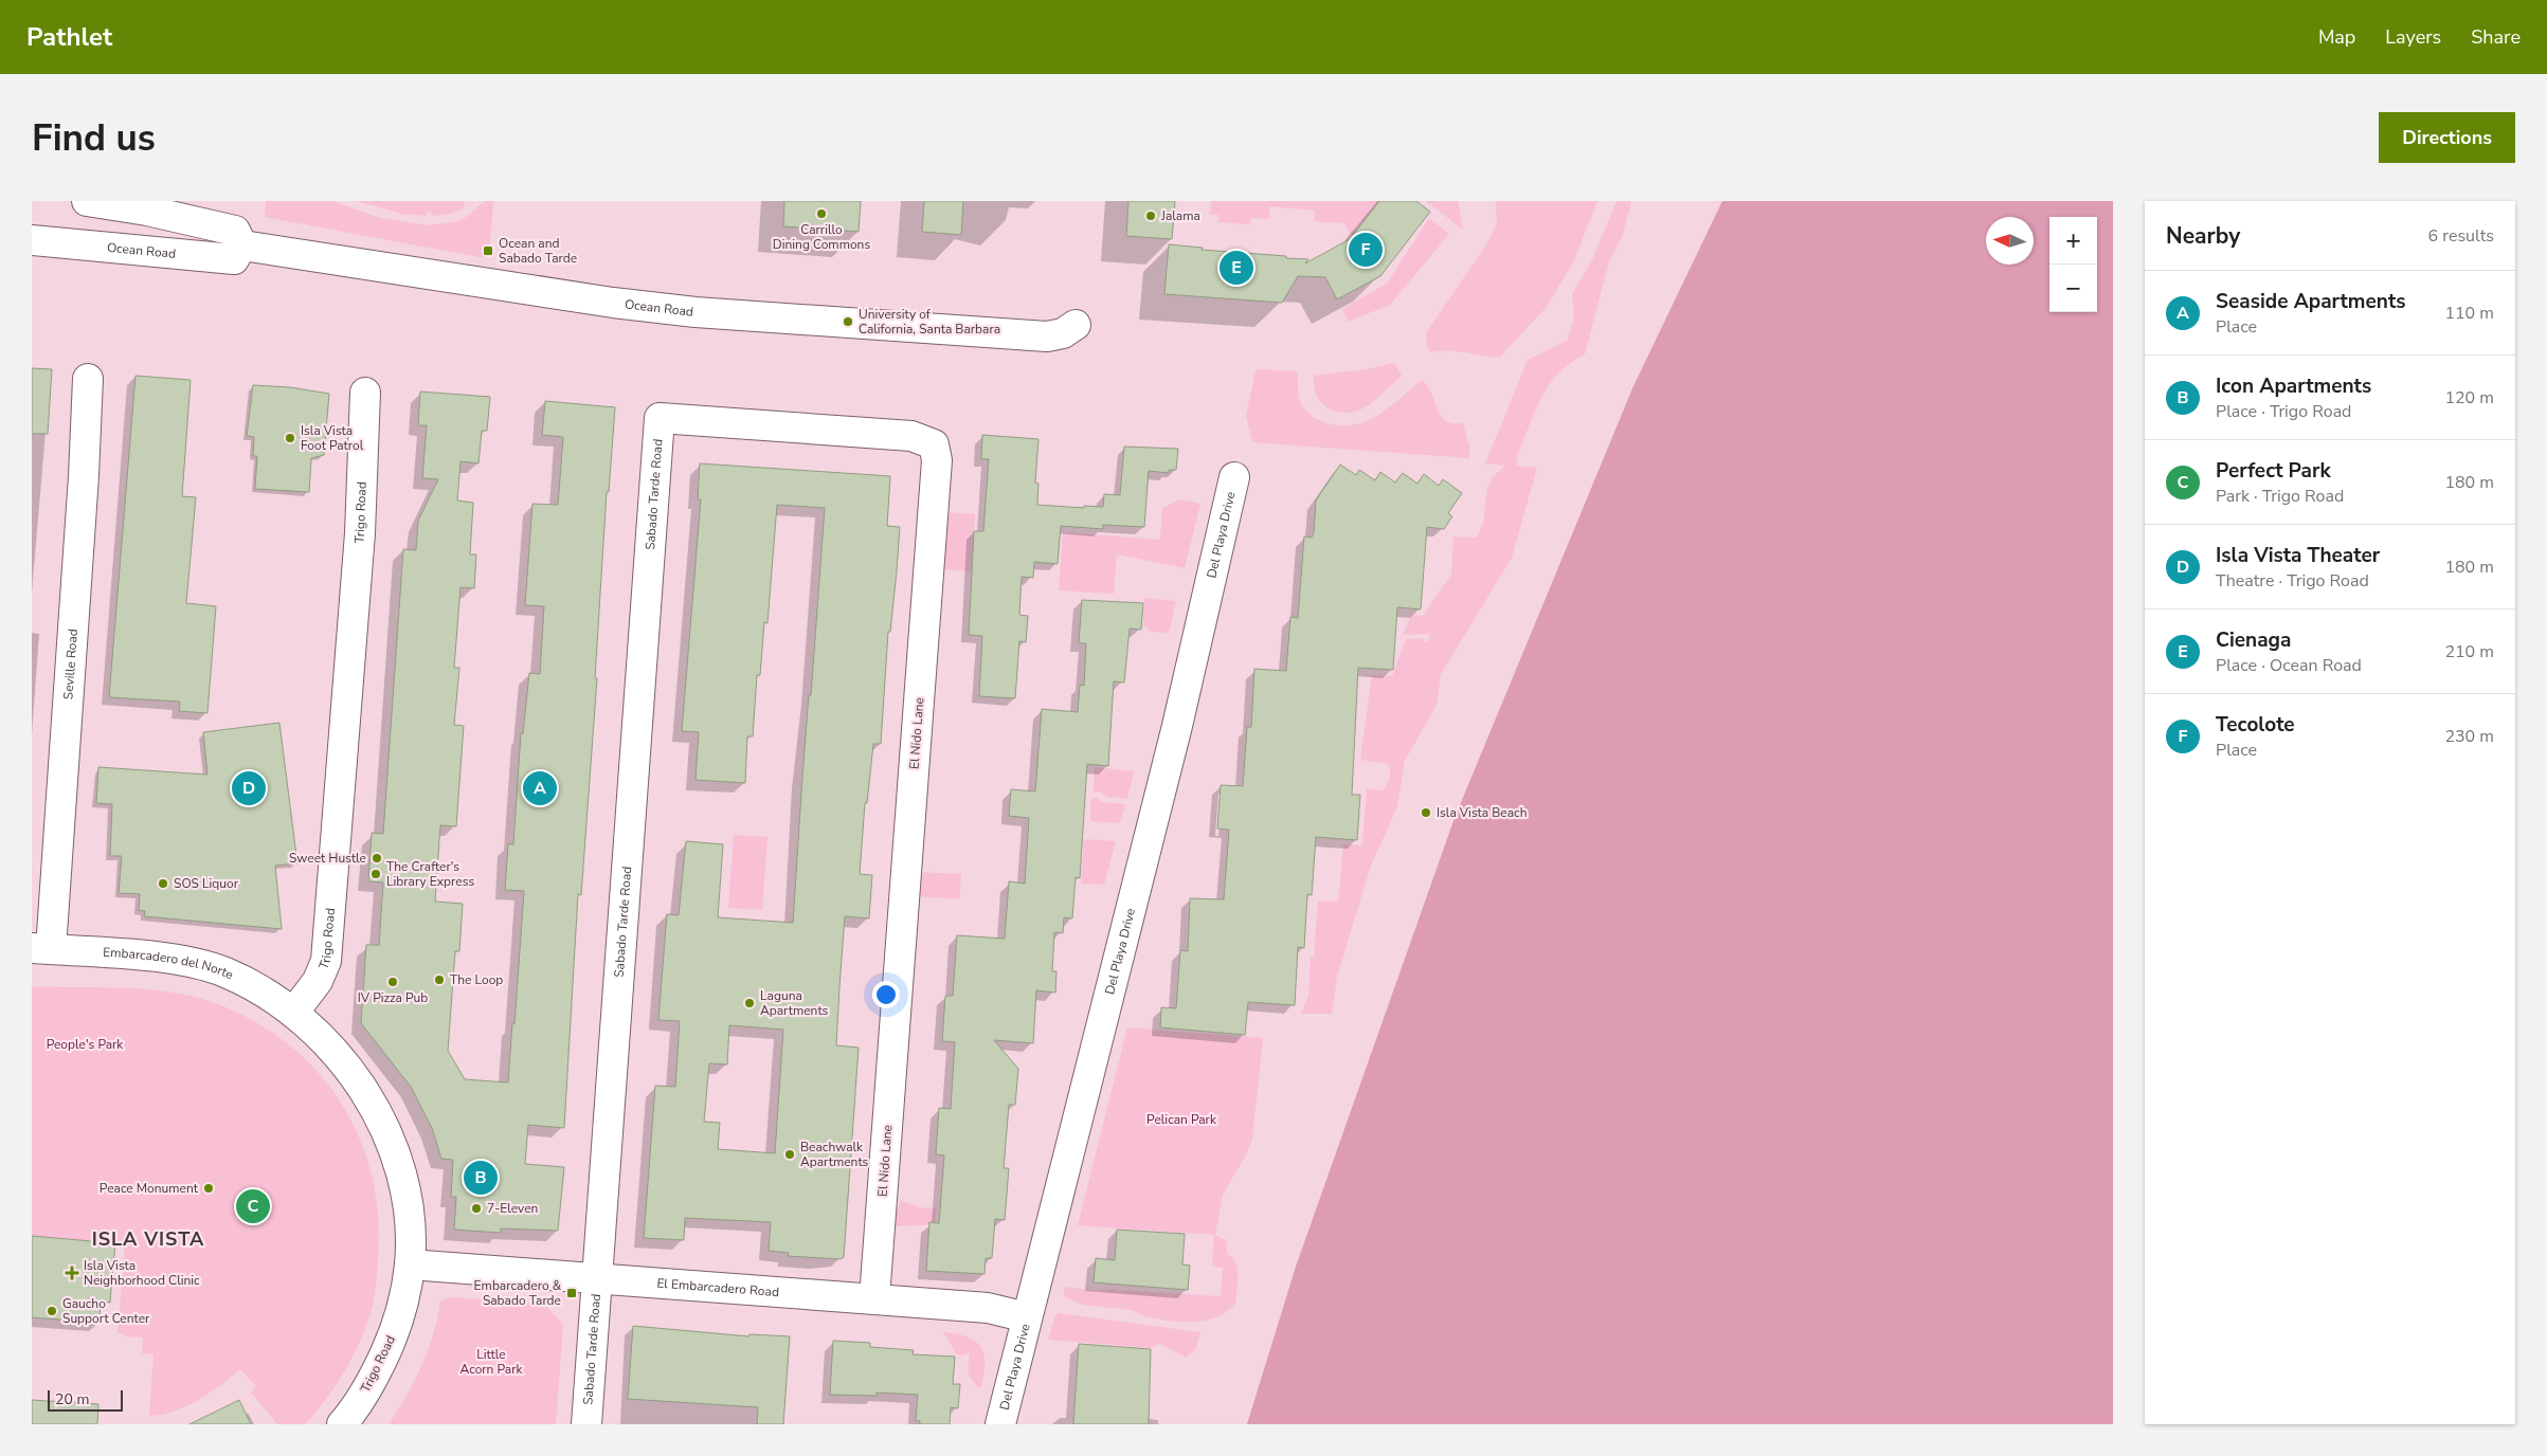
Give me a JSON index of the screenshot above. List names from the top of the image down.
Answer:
{
  "streets": {
    "street": [
      "Ocean Road",
      "Sabado Tarde Road",
      "Trigo Road",
      "Del Playa Drive",
      "Seville Road",
      "El Nido Lane",
      "Embarcadero del Norte",
      "El Embarcadero Road"
    ]
  },
  "crossings": [
    ["Sabado Tarde Road", "El Nido Lane"],
    ["Sabado Tarde Road", "El Embarcadero Road"],
    ["Trigo Road", "Embarcadero del Norte"],
    ["Trigo Road", "El Embarcadero Road"],
    ["Del Playa Drive", "El Embarcadero Road"],
    ["Seville Road", "Embarcadero del Norte"],
    ["El Nido Lane", "El Embarcadero Road"]
  ],
  "districts": ["ISLA VISTA"],
  "parks": ["People's Park", "Pelican Park", "Little Acorn Park"],
  "places": {
    "other": [
      "Carrillo Dining Commons",
      "Jalama",
      "University of California, Santa Barbara",
      "Isla Vista Foot Patrol",
      "Isla Vista Beach",
      "Sweet Hustle",
      "The Crafter's Library Express",
      "SOS Liquor",
      "The Loop",
      "IV Pizza Pub",
      "Laguna Apartments",
      "Beachwalk Apartments",
      "Peace Monument",
      "7-Eleven",
      "Gaucho Support Center"
    ],
    "transit": ["Ocean and Sabado Tarde", "Embarcadero & Sabado Tarde"],
    "health": ["Isla Vista Neighborhood Clinic"]
  },
  "scale_bar": "20 m",
  "north": "left",
  "page": {
    "header": "Pathlet",
    "nav": ["Map", "Layers", "Share"],
    "buttons": "Directions",
    "title": "Find us",
    "heading": ["Nearby", "6 results"],
    "map_buttons": ["+", "−"],
    "pins": [
      "F",
      "E",
      "A",
      "D",
      "B",
      "C"
    ],
    "list": [
      {
        "mark": "A",
        "name": "Seaside Apartments",
        "note": "Place",
        "value": "110 m"
      },
      {
        "mark": "B",
        "name": "Icon Apartments",
        "note": "Place · Trigo Road",
        "value": "120 m"
      },
      {
        "mark": "C",
        "name": "Perfect Park",
        "note": "Park · Trigo Road",
        "value": "180 m"
      },
      {
        "mark": "D",
        "name": "Isla Vista Theater",
        "note": "Theatre · Trigo Road",
        "value": "180 m"
      },
      {
        "mark": "E",
        "name": "Cienaga",
        "note": "Place · Ocean Road",
        "value": "210 m"
      },
      {
        "mark": "F",
        "name": "Tecolote",
        "note": "Place",
        "value": "230 m"
      }
    ],
    "scale": "20 m"
  }
}
